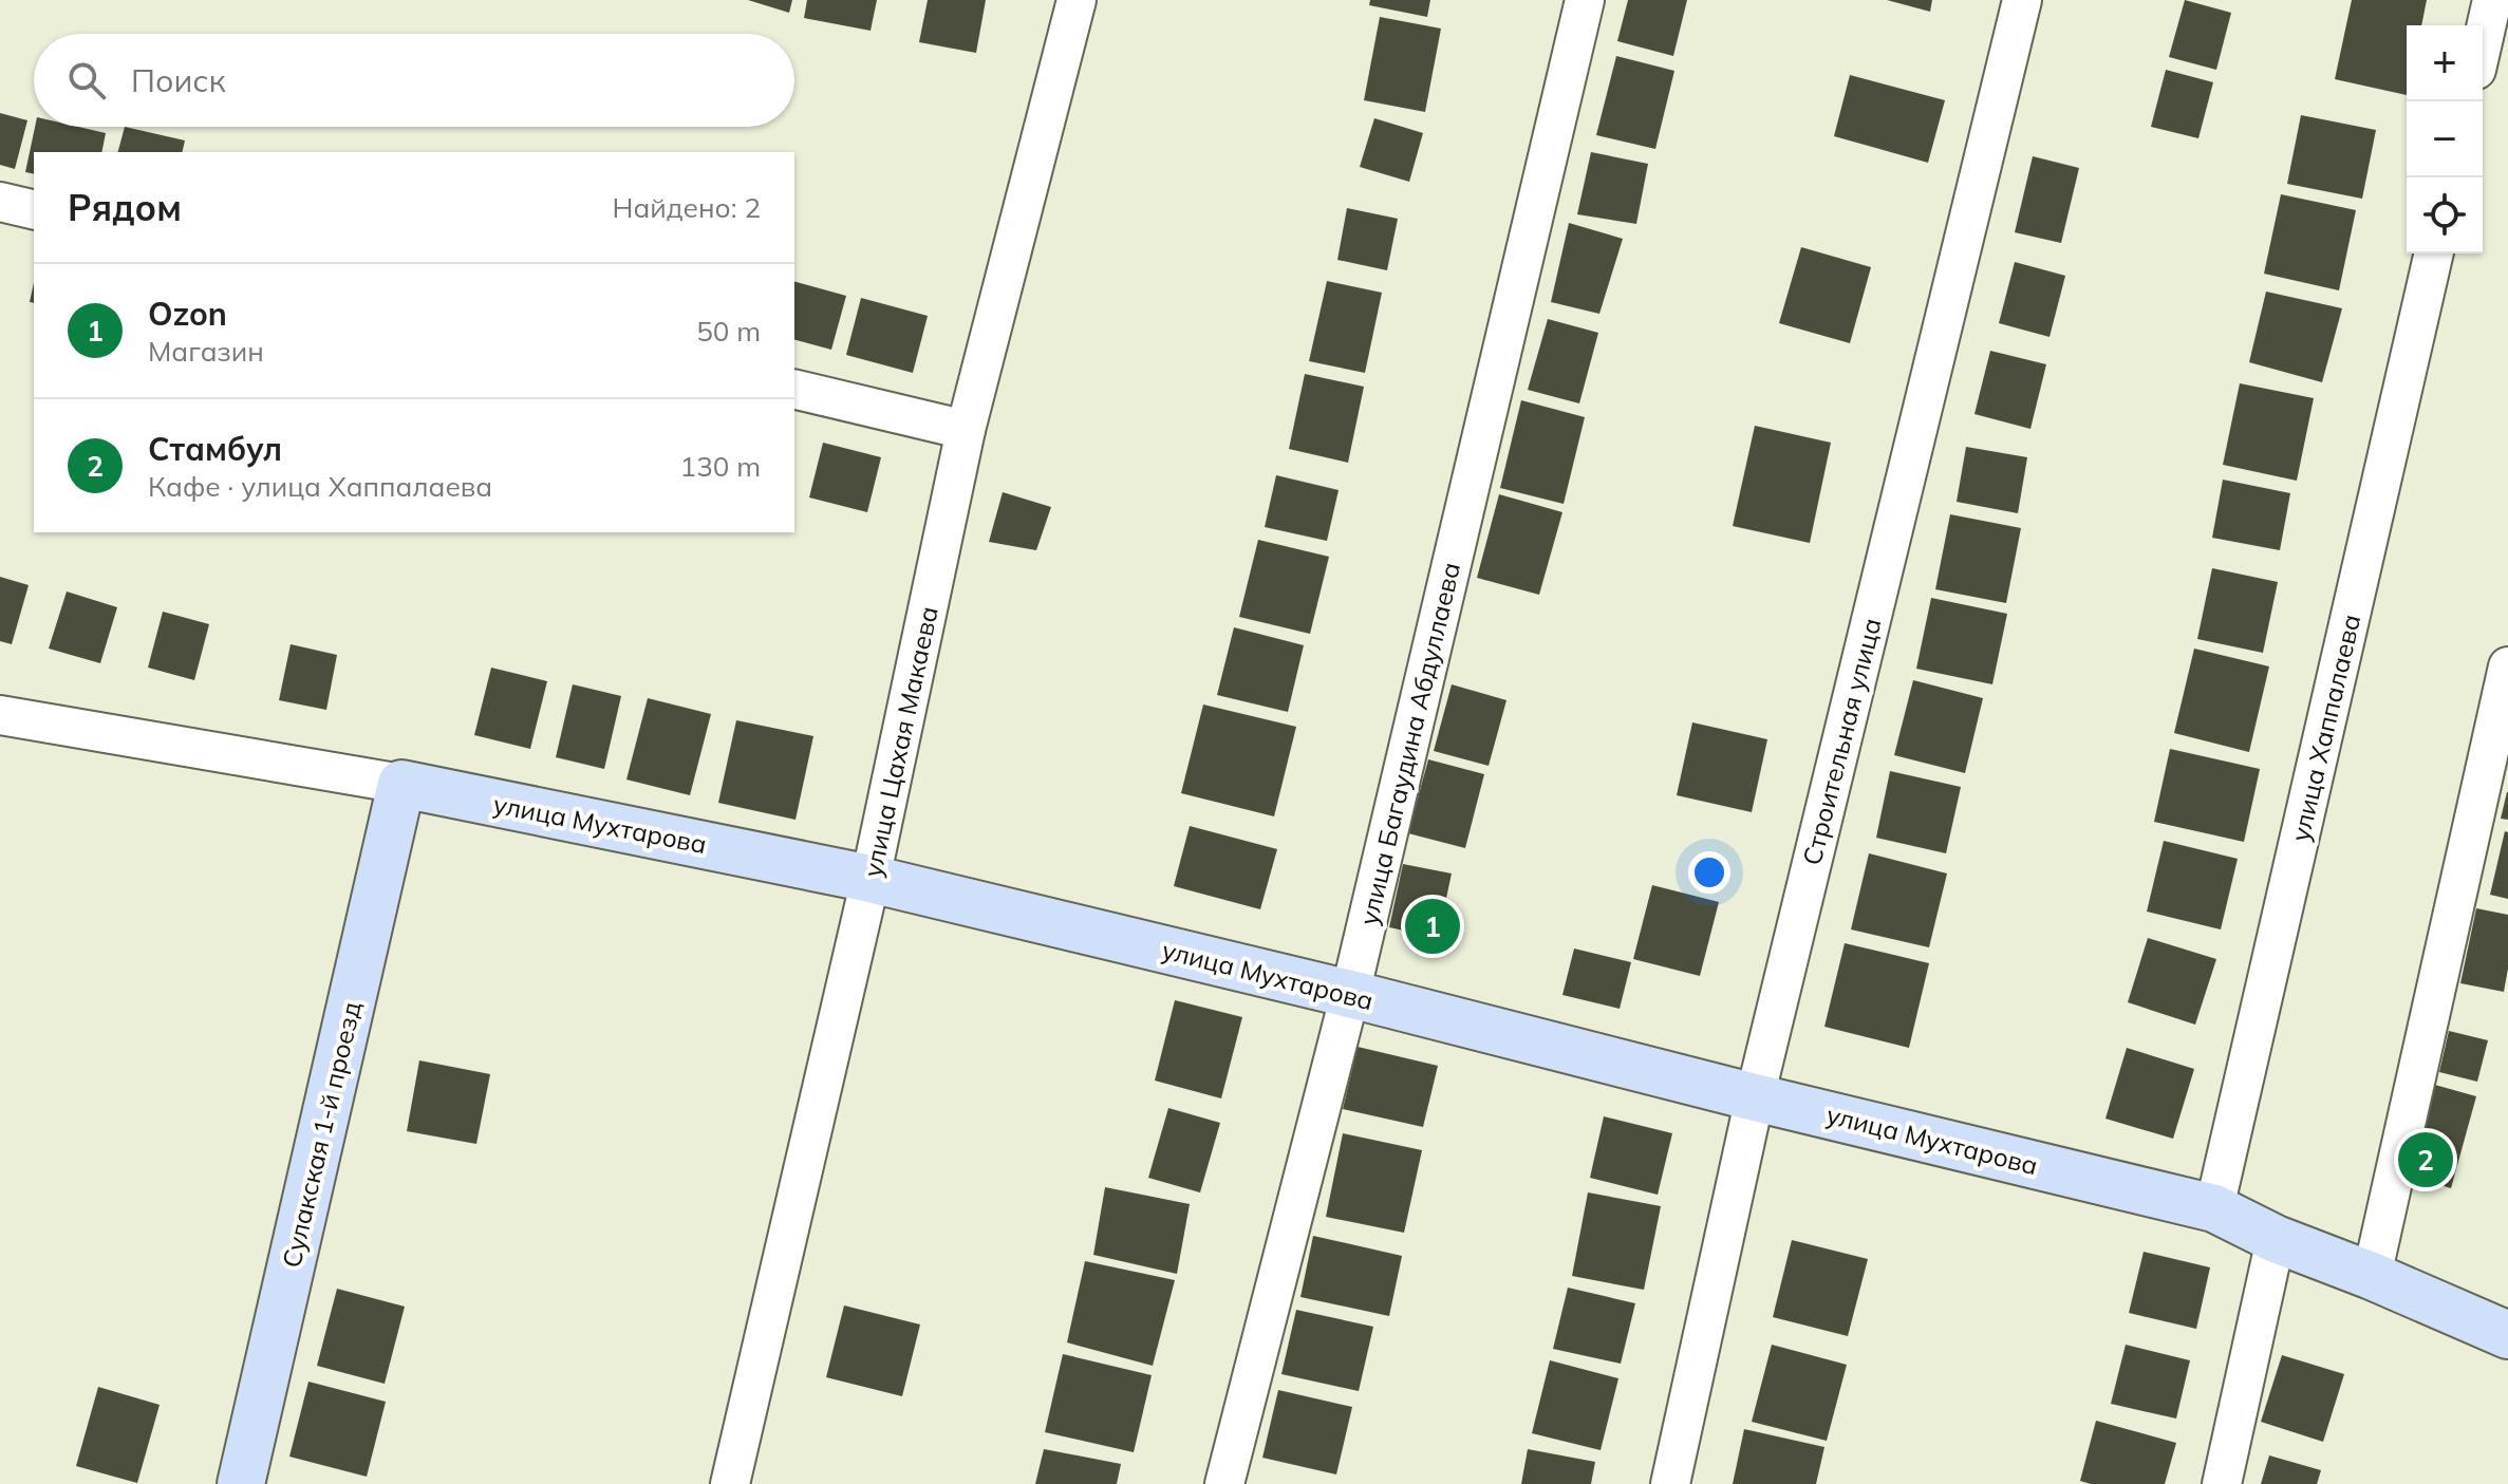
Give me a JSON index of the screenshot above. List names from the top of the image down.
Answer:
{
  "streets": {
    "street": [
      "улица Хаппалаева",
      "улица Цахая Макаева",
      "Строительная улица",
      "улица Багаудина Абдуллаева",
      "улица Мухтарова",
      "Сулакская 1-й проезд"
    ]
  },
  "crossings": [
    ["улица Хаппалаева", "улица Мухтарова"],
    ["улица Цахая Макаева", "улица Мухтарова"],
    ["Строительная улица", "улица Мухтарова"],
    ["улица Багаудина Абдуллаева", "улица Мухтарова"],
    ["улица Мухтарова", "Сулакская 1-й проезд"]
  ],
  "page": {
    "map_buttons": ["+", "−"],
    "search": "Поиск",
    "heading": ["Рядом", "Найдено: 2"],
    "list": [
      {
        "mark": "1",
        "name": "Ozon",
        "note": "Магазин",
        "value": "50 m"
      },
      {
        "mark": "2",
        "name": "Стамбул",
        "note": "Кафе · улица Хаппалаева",
        "value": "130 m"
      }
    ],
    "pins": ["1", "2"]
  }
}
